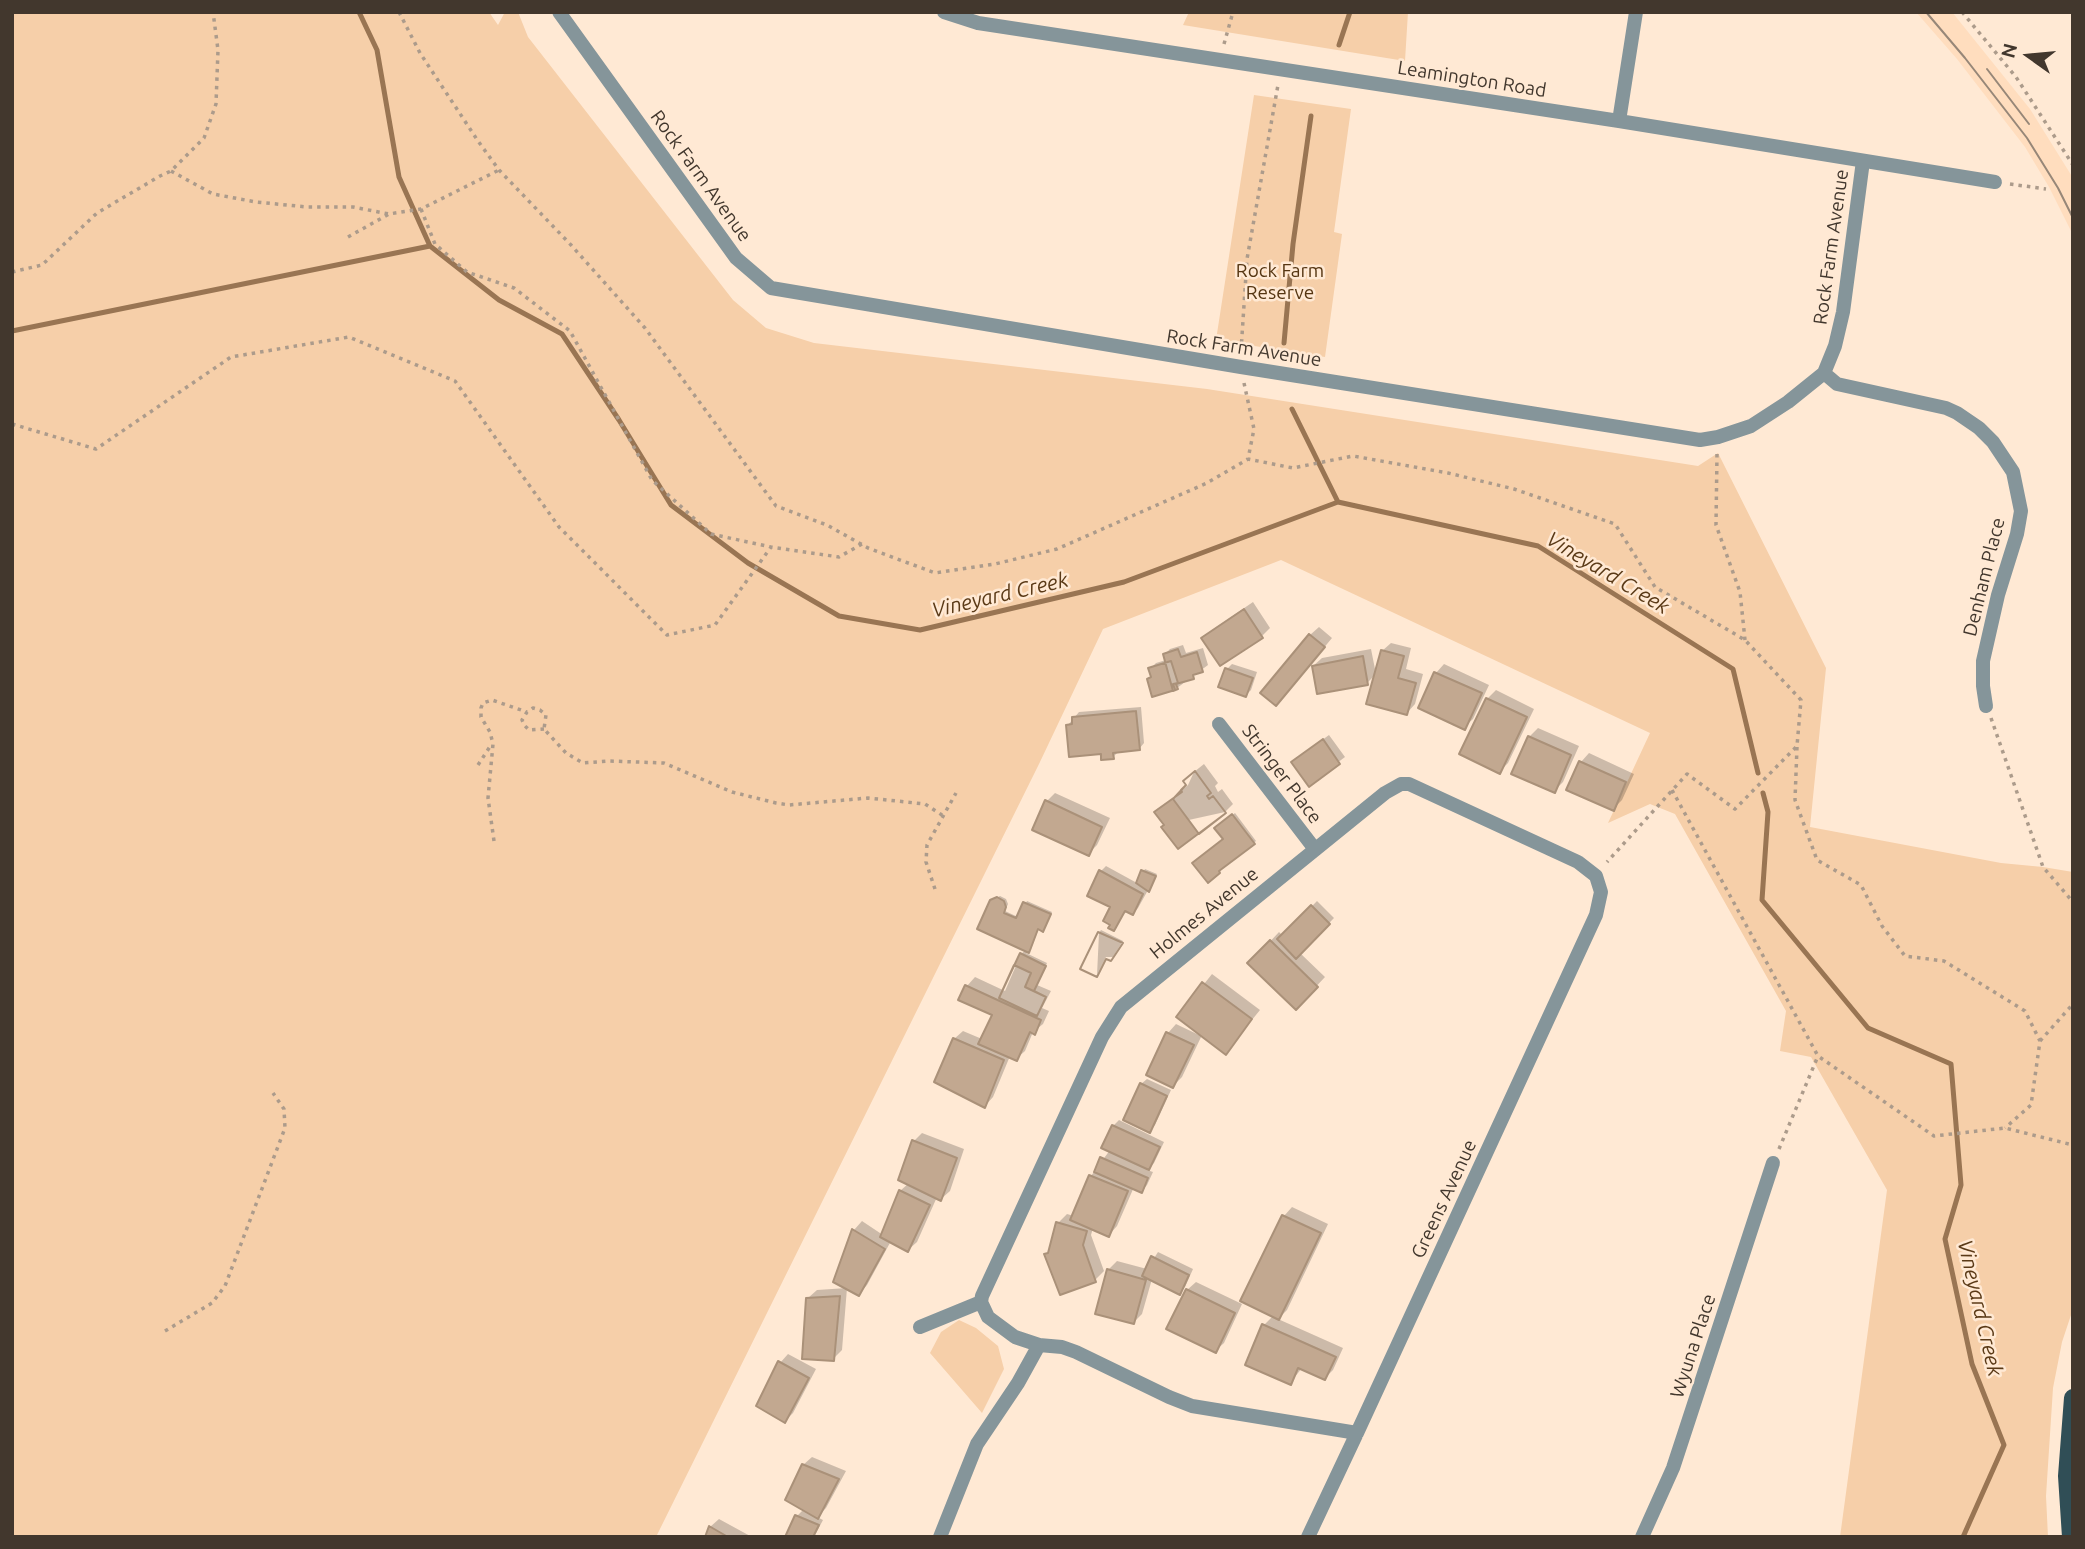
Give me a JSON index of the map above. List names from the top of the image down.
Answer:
{
  "streets": {
    "street": [
      "Leamington Road",
      "Rock Farm Avenue",
      "Denham Place",
      "Stringer Place",
      "Holmes Avenue",
      "Greens Avenue",
      "Wyuna Place"
    ]
  },
  "crossings": [
    ["Leamington Road", "Rock Farm Avenue"],
    ["Rock Farm Avenue", "Denham Place"],
    ["Stringer Place", "Holmes Avenue"],
    ["Holmes Avenue", "Greens Avenue"]
  ],
  "water": ["Vineyard Creek"],
  "parks": ["Rock Farm Reserve"],
  "north": "left"
}
